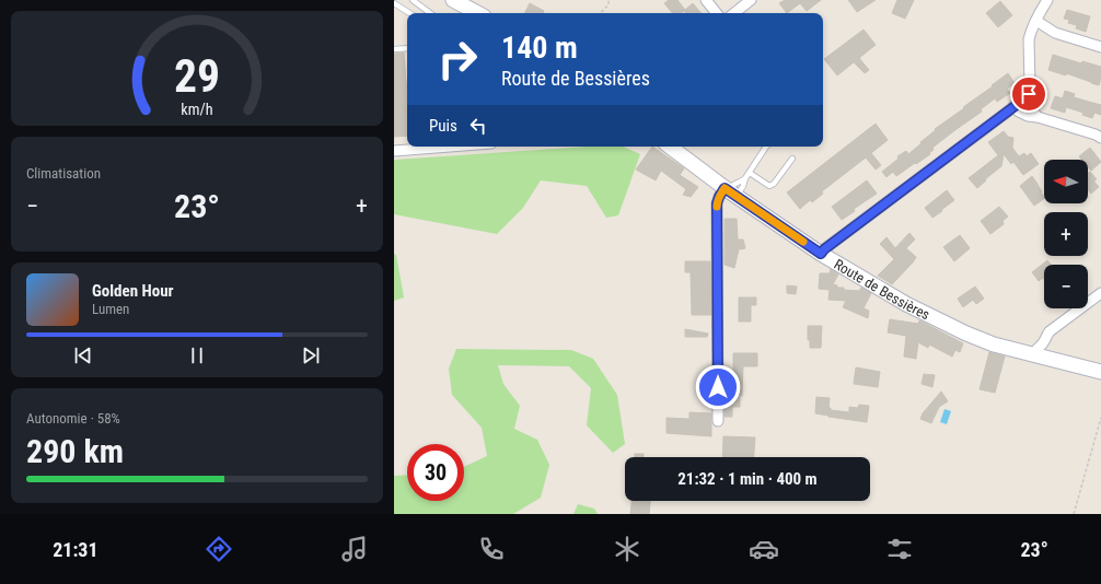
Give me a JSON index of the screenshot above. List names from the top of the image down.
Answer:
{
  "streets": {
    "main road": ["Route de Bessières"]
  },
  "north": "left",
  "page": {
    "turn": ["140 m", "Route de Bessières"],
    "then": "Puis",
    "tile": [
      "Climatisation",
      ["Autonomie · 58%", "290 km"]
    ],
    "map_buttons": ["+", "−"],
    "heat": ["−", "23°", "+"],
    "song": ["Golden Hour", "Lumen"],
    "limit": "30",
    "trip": "21:32 · 1 min · 400 m",
    "tabs": ["21:31", "23°"],
    "gauge": ["29", "km/h"]
  }
}
